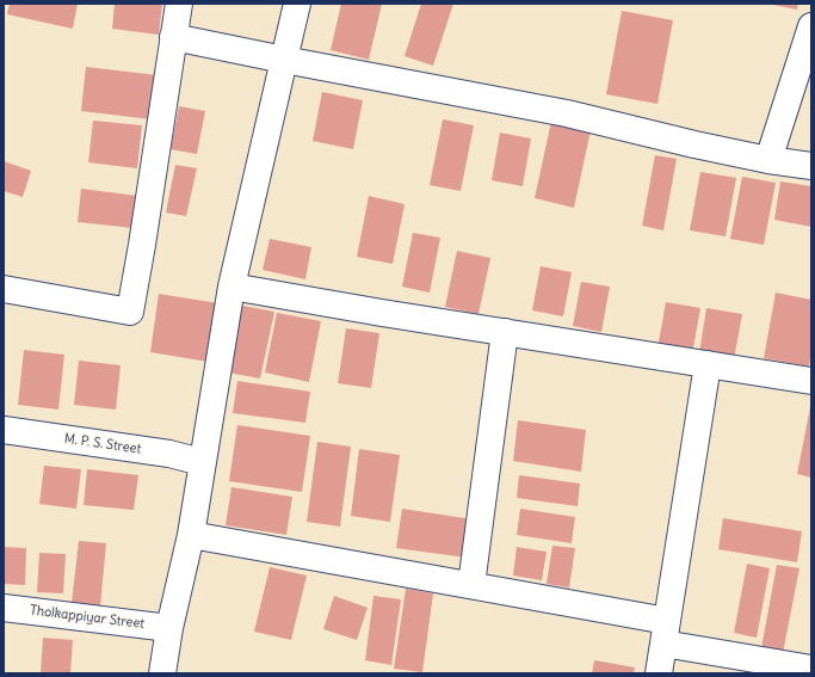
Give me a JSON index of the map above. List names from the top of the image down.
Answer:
{
  "streets": {
    "street": ["M. P. S. Street", "Tholkappiyar Street"]
  }
}
